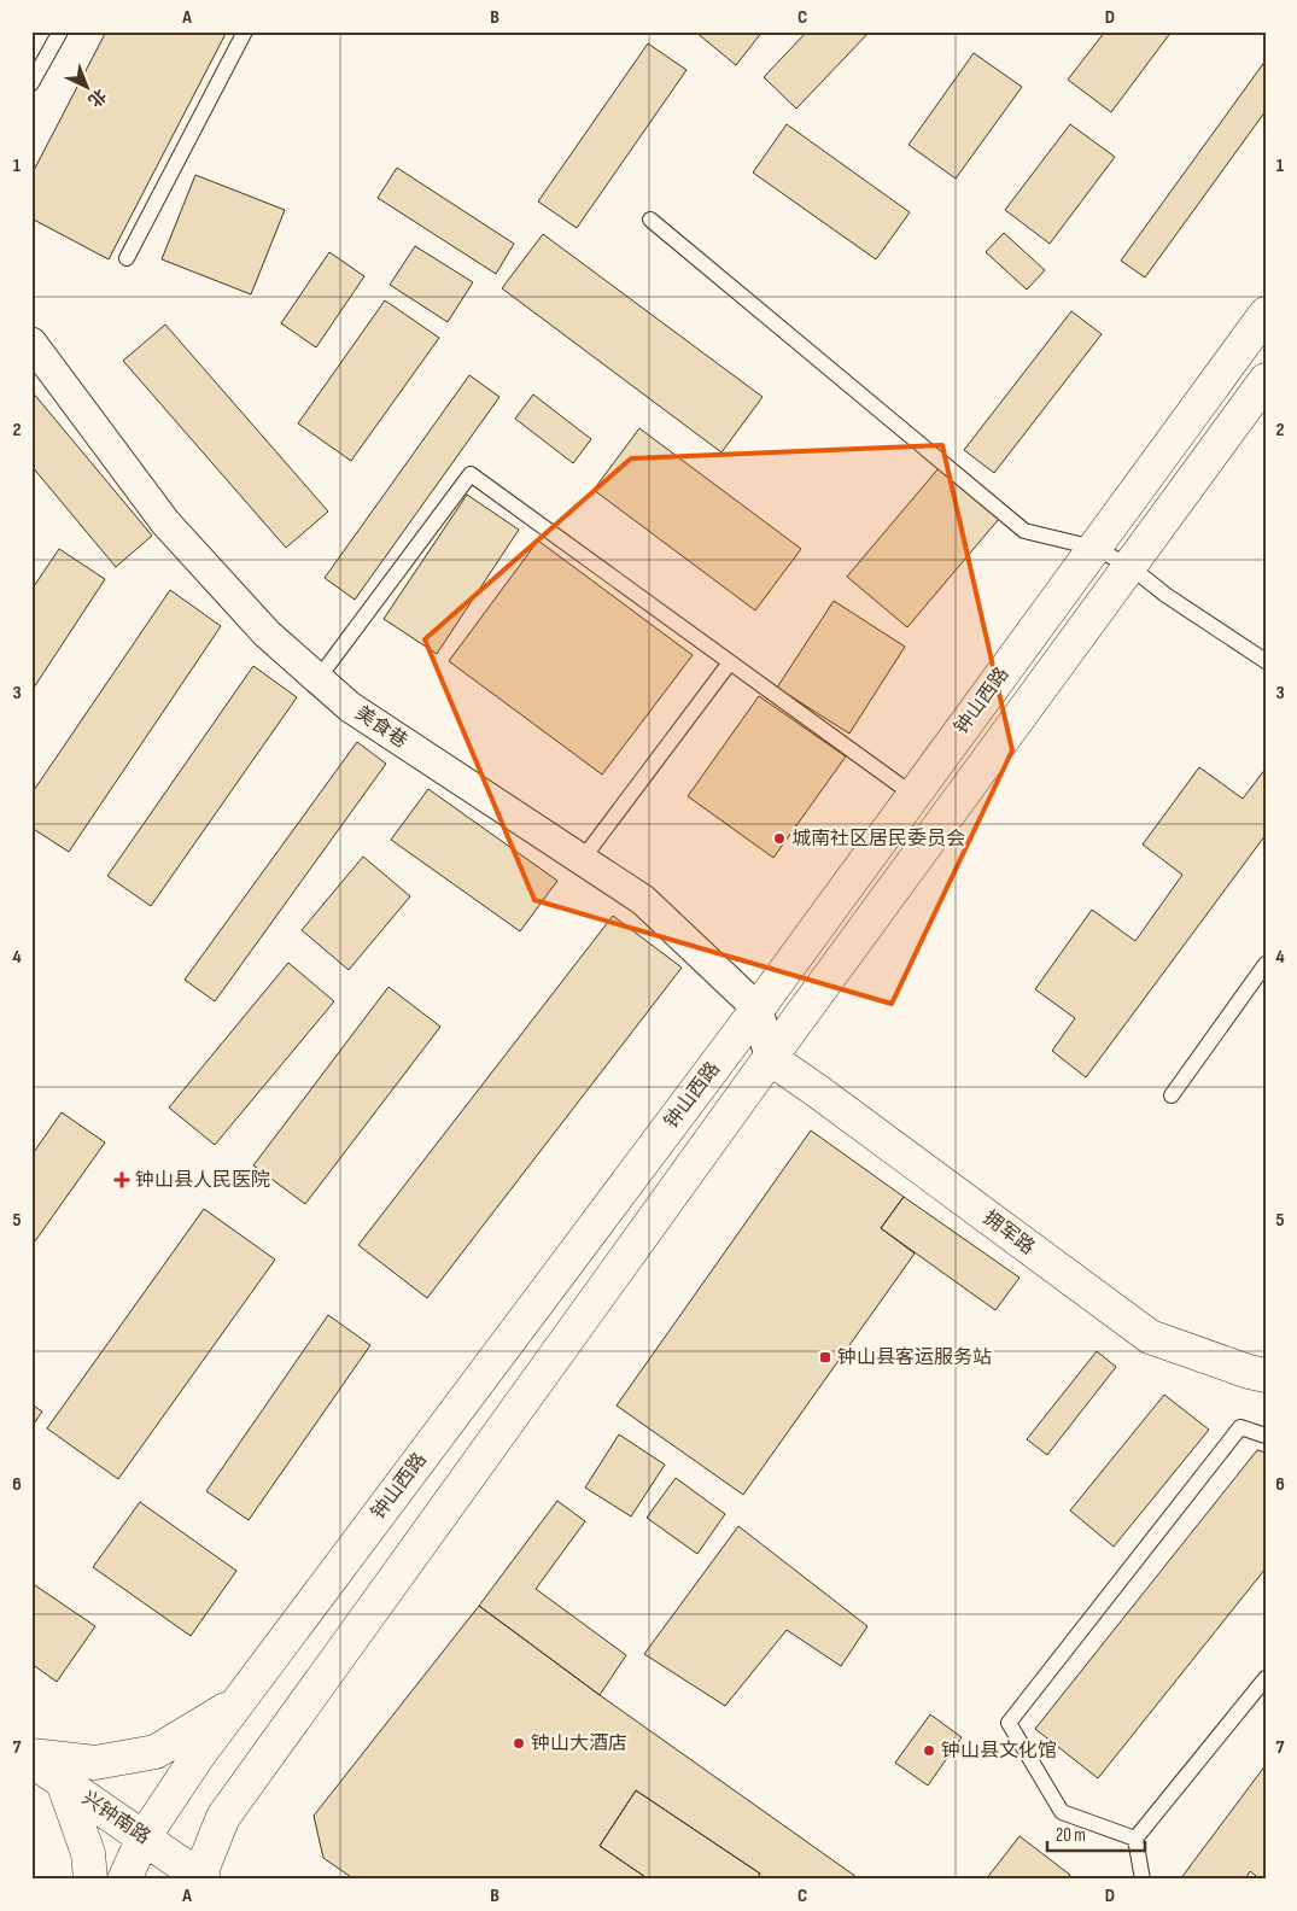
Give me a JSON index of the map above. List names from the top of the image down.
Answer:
{
  "streets": {
    "main road": ["钟山西路", "拥军路", "兴钟南路"],
    "street": ["美食巷"]
  },
  "crossings": [
    ["钟山西路", "美食巷"],
    ["钟山西路", "拥军路"],
    ["钟山西路", "兴钟南路"]
  ],
  "places": {
    "other": ["城南社区居民委员会", "钟山大酒店", "钟山县文化馆"],
    "health": ["钟山县人民医院"],
    "transit": ["钟山县客运服务站"]
  },
  "scale_bar": "20 m",
  "north": "bottom right",
  "grid": {
    "columns": [
      "A",
      "B",
      "C",
      "D"
    ],
    "rows": [
      "1",
      "2",
      "3",
      "4",
      "5",
      "6",
      "7"
    ]
  }
}
